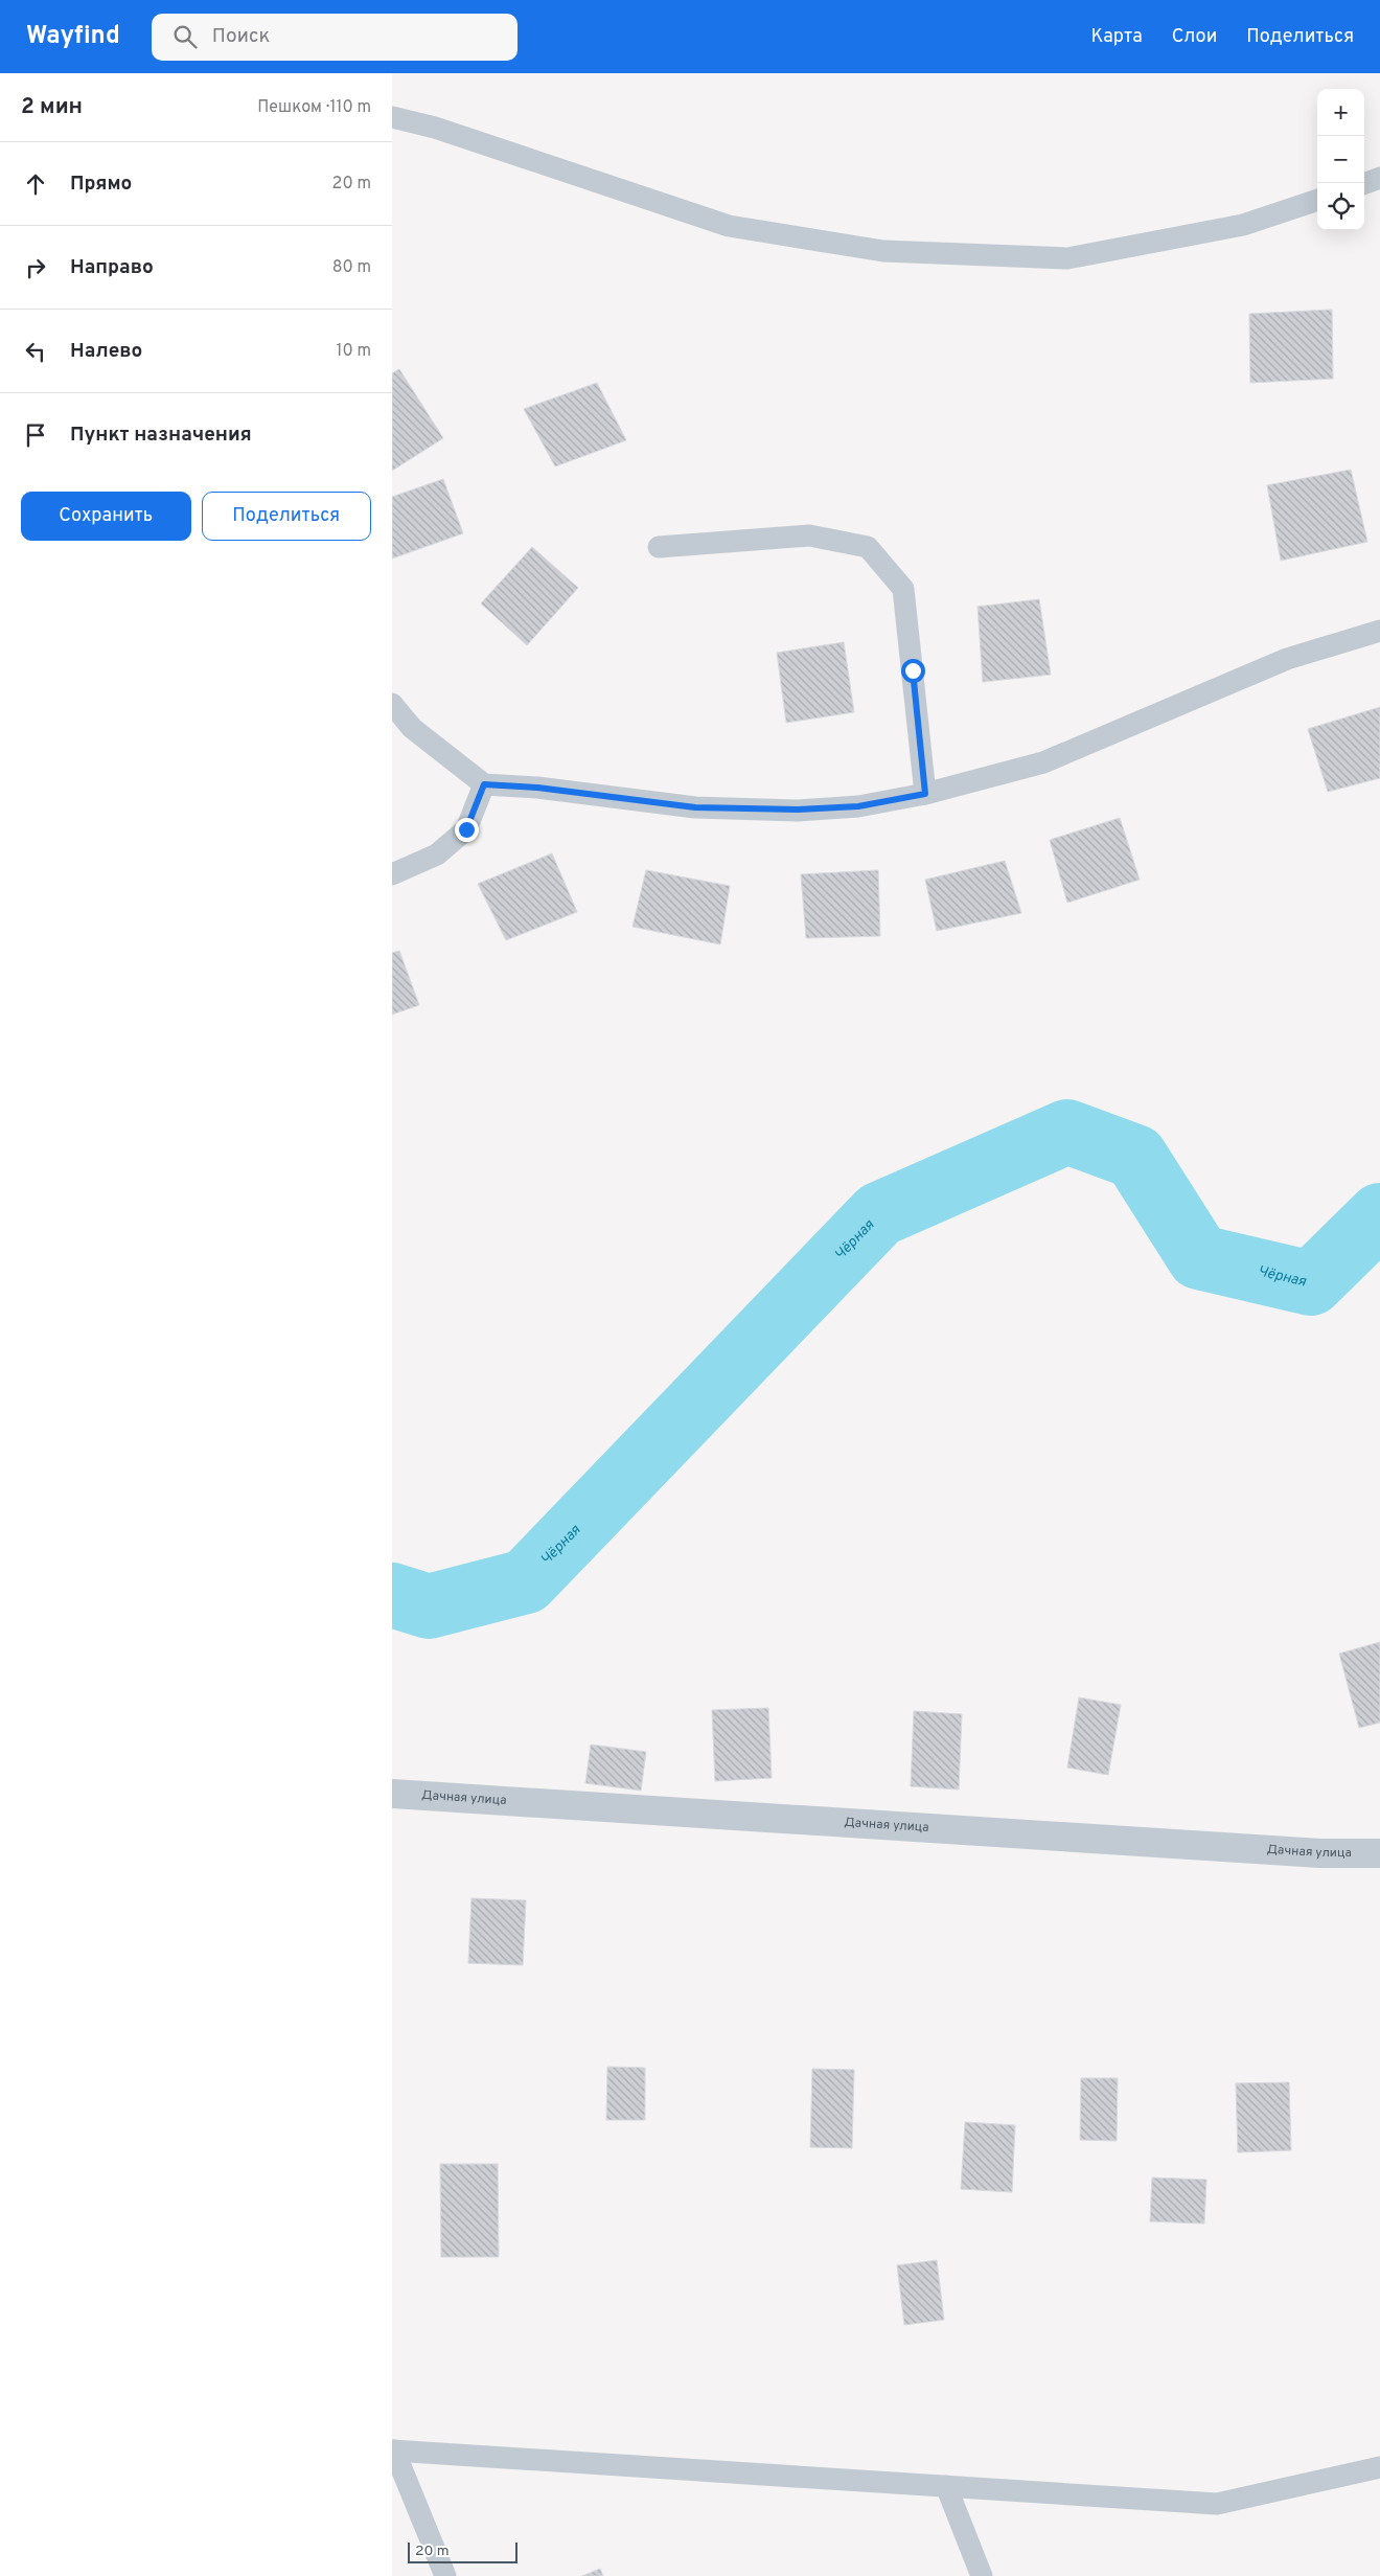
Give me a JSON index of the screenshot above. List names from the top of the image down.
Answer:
{
  "streets": {
    "street": ["Дачная улица"]
  },
  "water": ["Чёрная"],
  "scale_bar": "20 m",
  "page": {
    "header": "Wayfind",
    "search": "Поиск",
    "nav": ["Карта", "Слои", "Поделиться"],
    "heading": ["2 мин", "Пешком · 110 m"],
    "map_buttons": ["+", "−"],
    "list": [
      ["Прямо", "20 m"],
      ["Направо", "80 m"],
      ["Налево", "10 m"],
      "Пункт назначения"
    ],
    "buttons": ["Сохранить", "Поделиться"],
    "scale": "20 m"
  }
}
